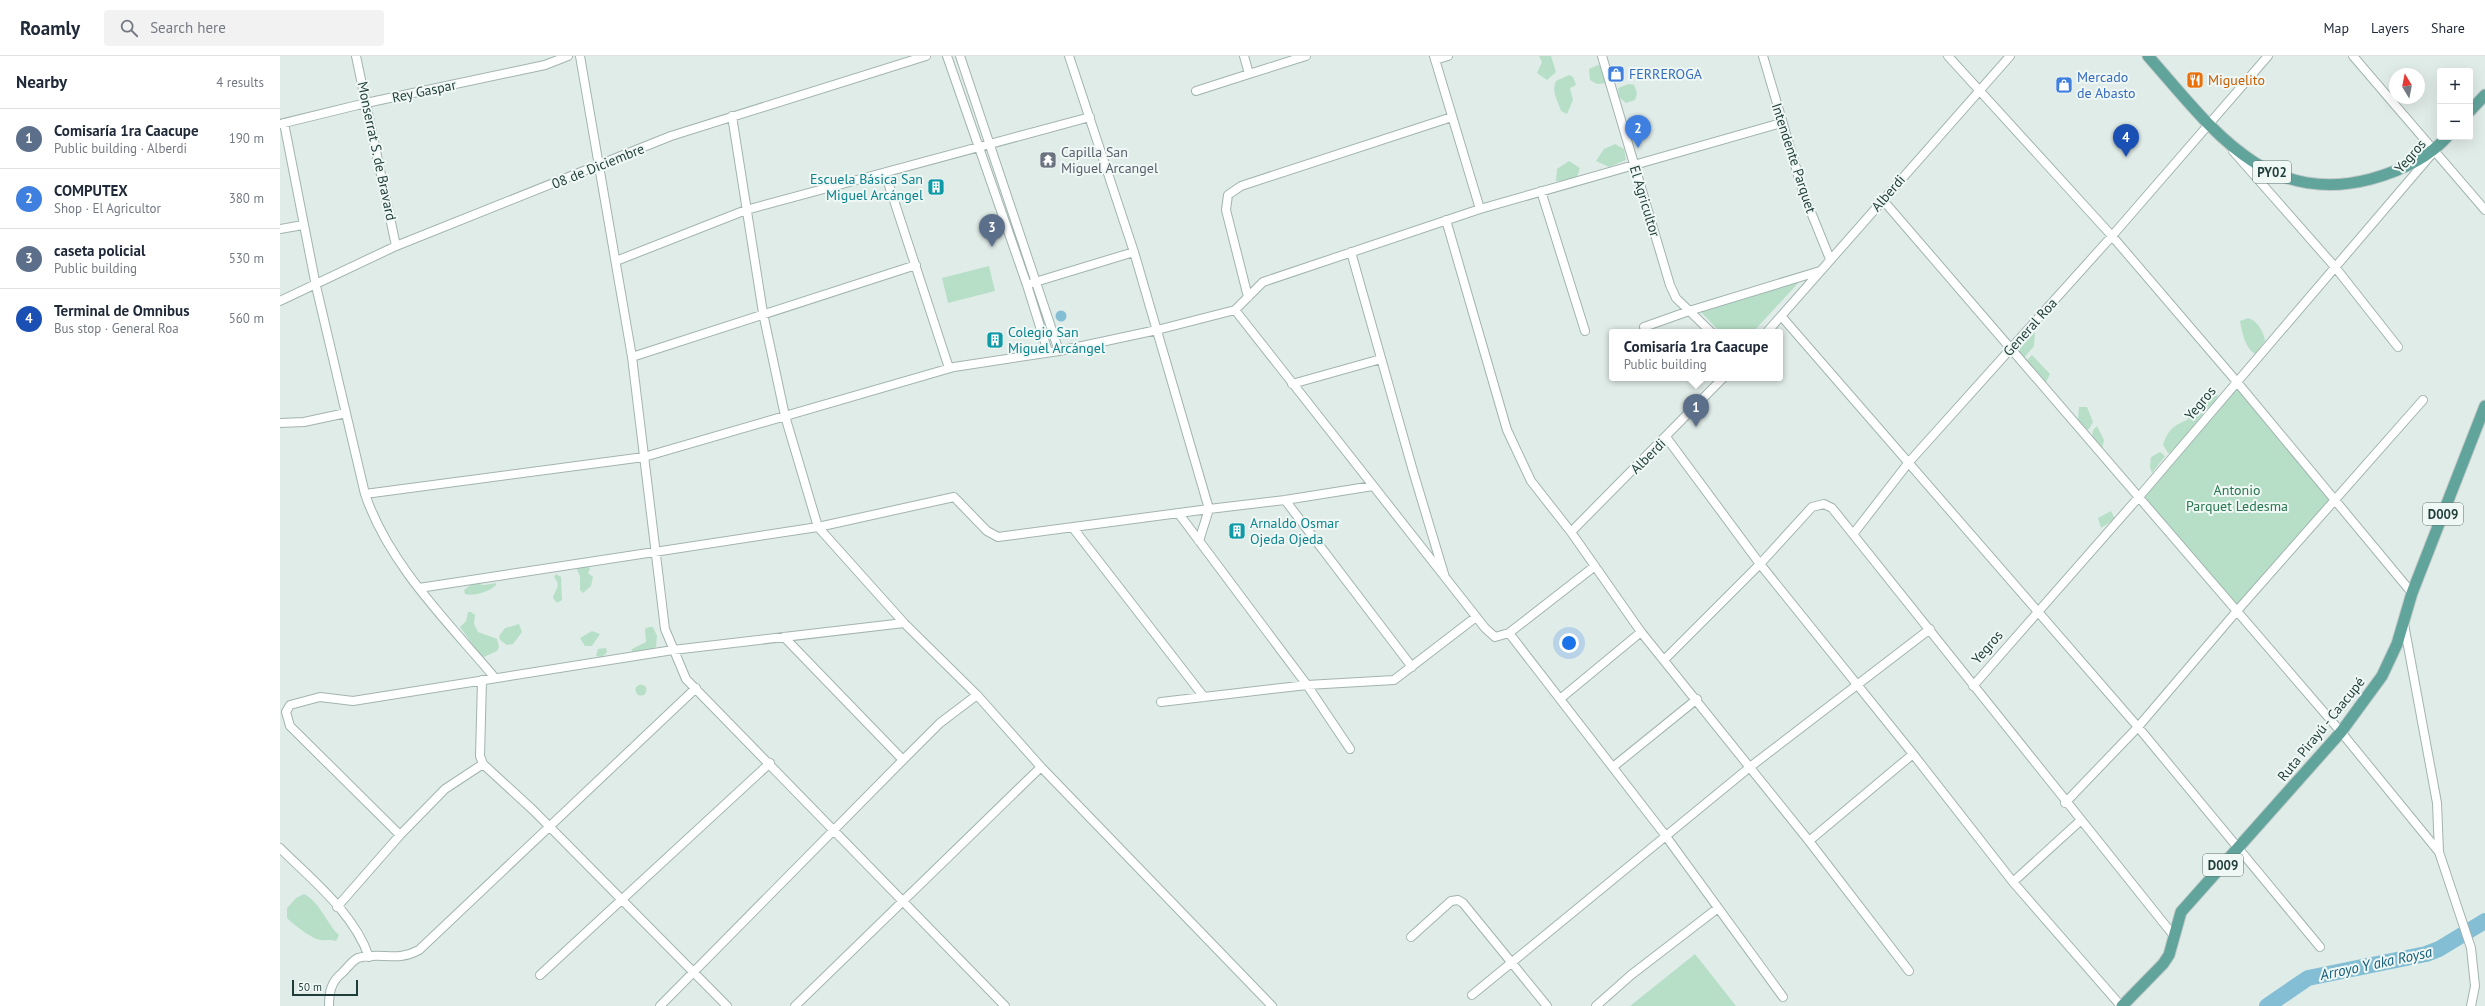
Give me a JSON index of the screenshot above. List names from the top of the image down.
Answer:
{
  "streets": {
    "main road": [
      "Yegros",
      "PY02",
      "D009",
      "Ruta Pirayú - Caacupé"
    ],
    "street": [
      "Rey Gaspar",
      "Monserrat S. de Bravard",
      "Intendente Parquet",
      "08 de Diciembre",
      "Alberdi",
      "El Agricultor",
      "General Roa"
    ]
  },
  "crossings": [
    ["Rey Gaspar", "Monserrat S. de Bravard"],
    ["Monserrat S. de Bravard", "08 de Diciembre"],
    ["Yegros", "PY02"],
    ["Intendente Parquet", "Alberdi"],
    ["PY02", "General Roa"]
  ],
  "water": ["Arroyo Y aka Roysa"],
  "parks": ["Antonio Parquet Ledesma"],
  "places": {
    "shop": ["FERREROGA", "Mercado de Abasto"],
    "restaurant": ["Miguelito"],
    "temple": ["Capilla San Miguel Arcangel"],
    "building": ["Escuela Básica San Miguel Arcángel", "Colegio San Miguel Arcángel", "Arnaldo Osmar Ojeda Ojeda"]
  },
  "scale_bar": "50 m",
  "north": "top",
  "page": {
    "header": "Roamly",
    "search": "Search here",
    "nav": ["Map", "Layers", "Share"],
    "heading": ["Nearby", "4 results"],
    "map_buttons": ["+", "−"],
    "list": [
      {
        "mark": "1",
        "name": "Comisaría 1ra Caacupe",
        "note": "Public building · Alberdi",
        "value": "190 m"
      },
      {
        "mark": "2",
        "name": "COMPUTEX",
        "note": "Shop · El Agricultor",
        "value": "380 m"
      },
      {
        "mark": "3",
        "name": "caseta policial",
        "note": "Public building",
        "value": "530 m"
      },
      {
        "mark": "4",
        "name": "Terminal de Omnibus",
        "note": "Bus stop · General Roa",
        "value": "560 m"
      }
    ],
    "pins": [
      "2",
      "4",
      "3",
      "1"
    ],
    "popup": ["Comisaría 1ra Caacupe", "Public building"],
    "scale": "50 m"
  }
}
